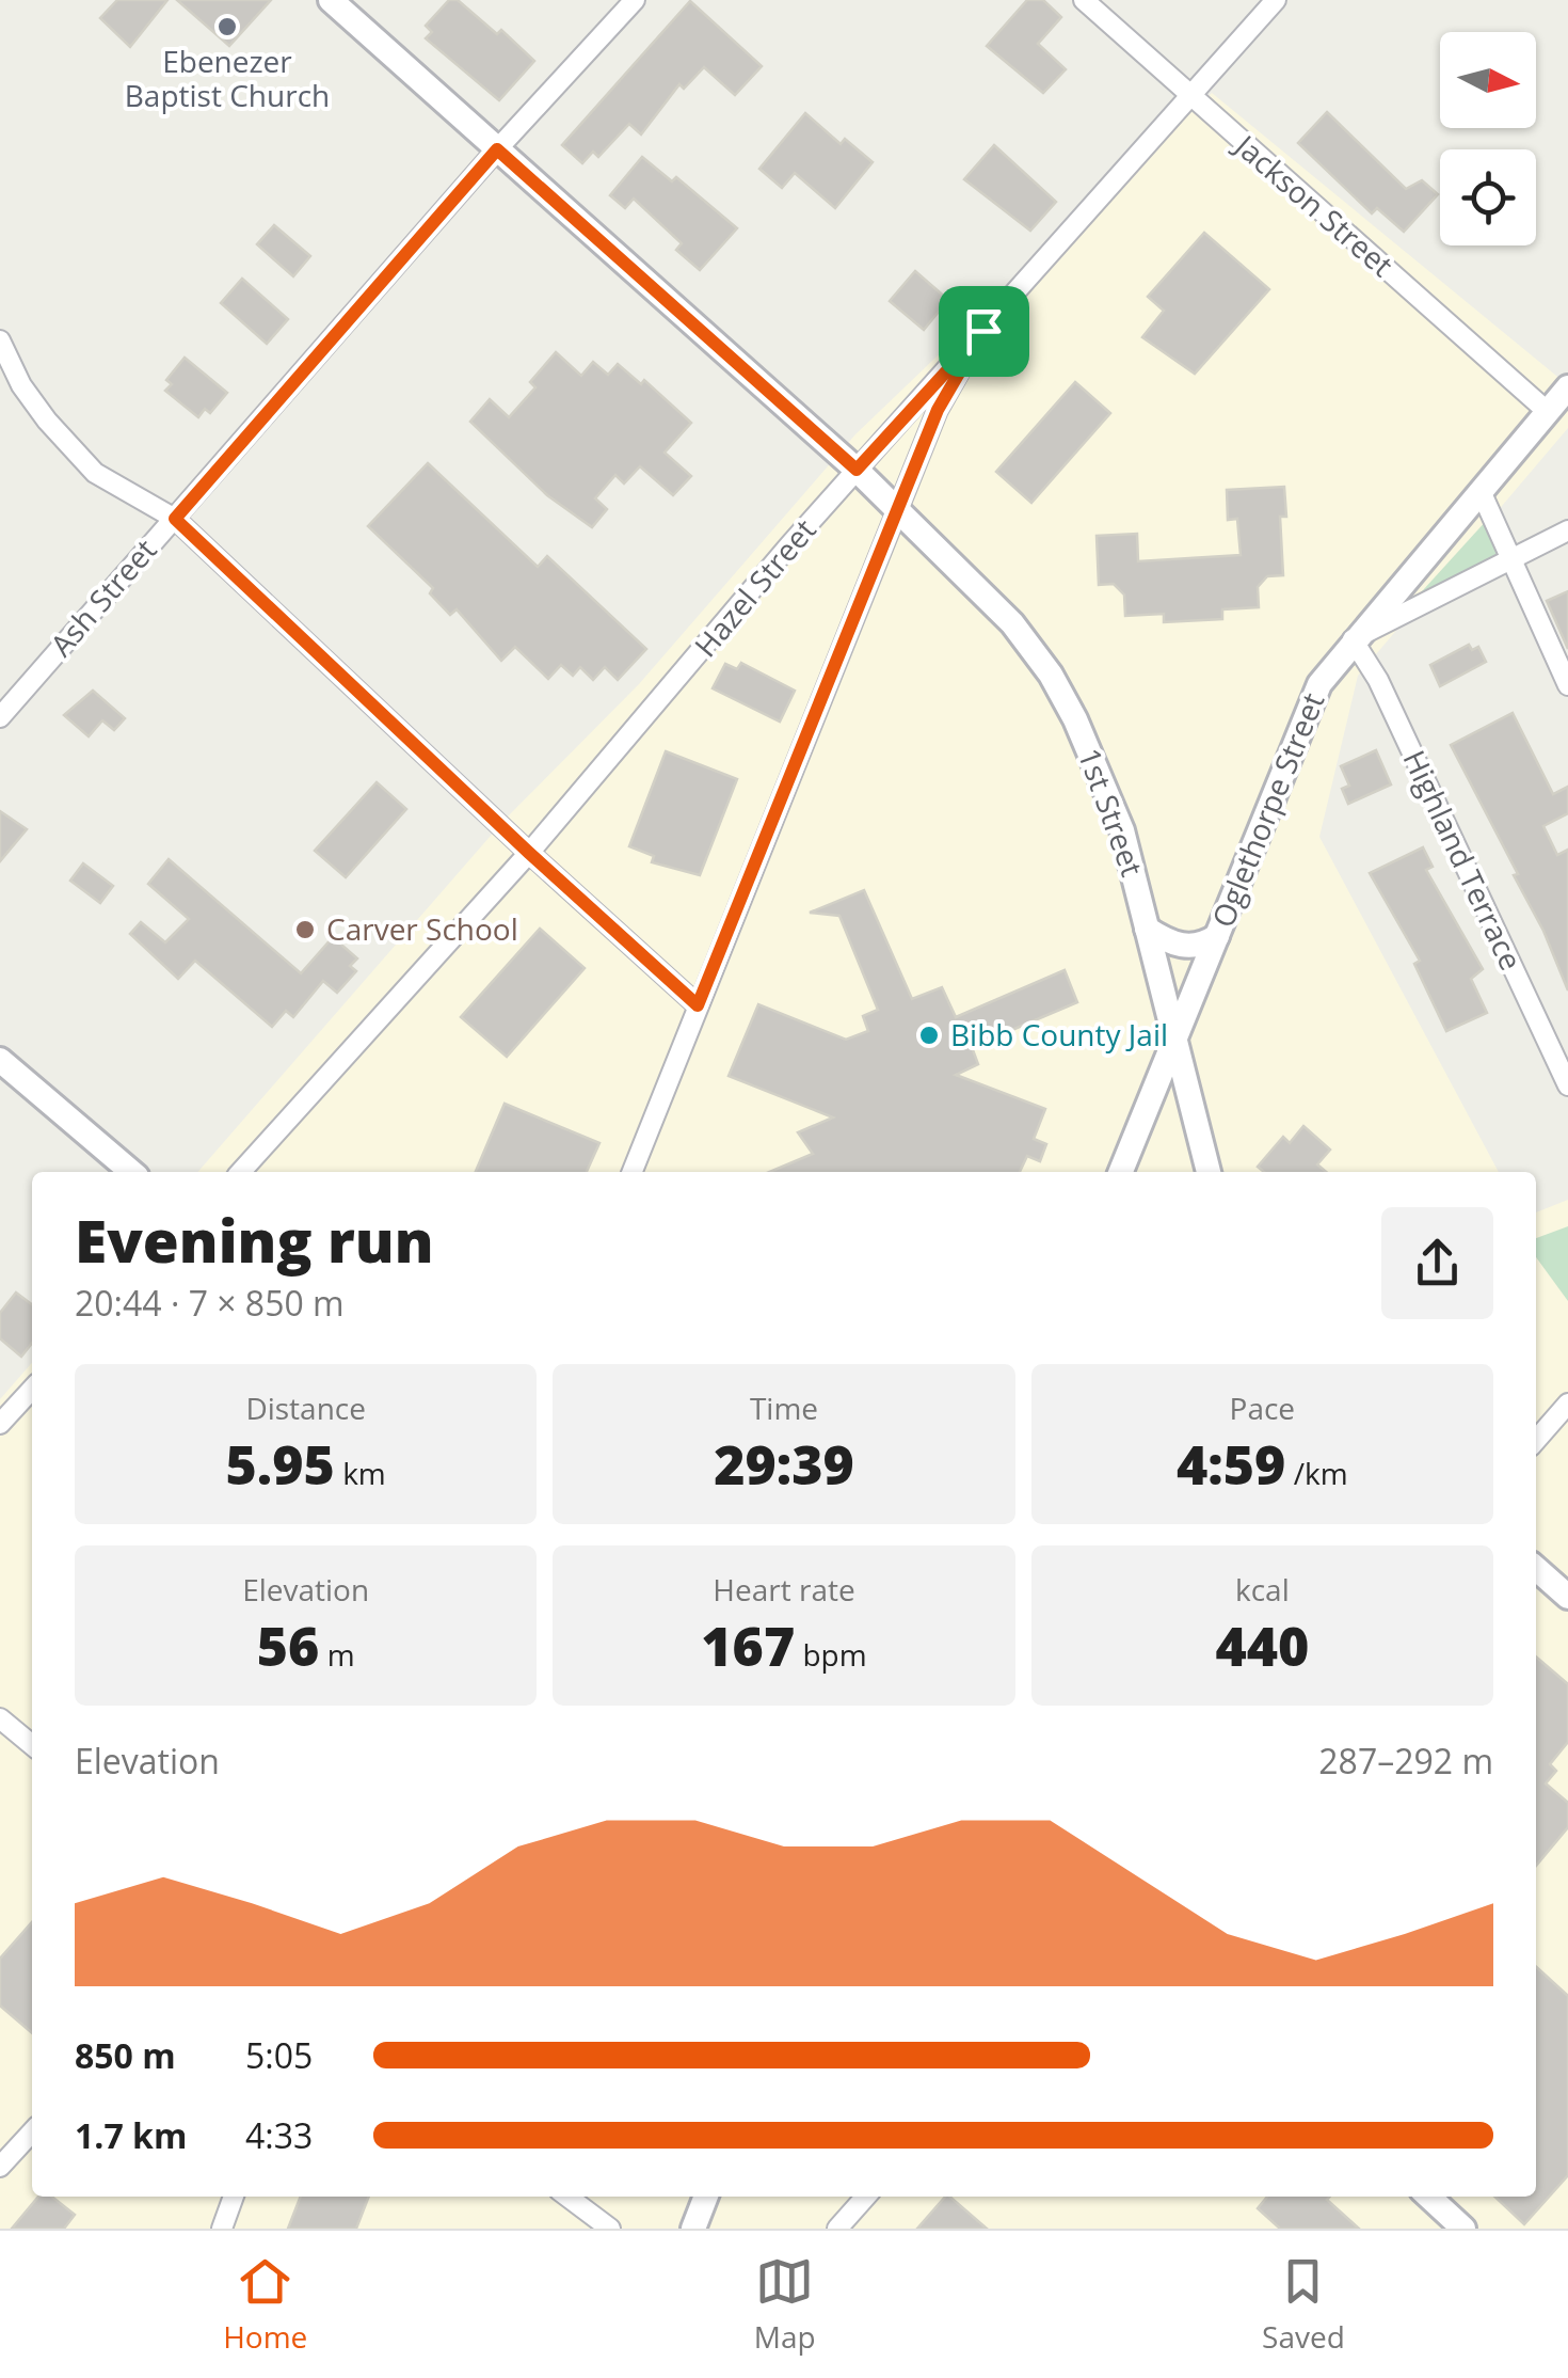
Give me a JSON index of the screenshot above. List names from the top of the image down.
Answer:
{
  "streets": {
    "street": [
      "Jackson Street",
      "Hazel Street",
      "Ash Street",
      "Oglethorpe Street",
      "1st Street",
      "Highland Terrace"
    ]
  },
  "crossings": [
    ["Jackson Street", "Hazel Street"],
    ["Jackson Street", "Oglethorpe Street"],
    ["Hazel Street", "1st Street"],
    ["Ash Street", "1st Street"],
    ["Oglethorpe Street", "1st Street"],
    ["Oglethorpe Street", "Highland Terrace"]
  ],
  "places": ["Ebenezer Baptist Church", "Carver School", "Bibb County Jail"],
  "north": "right",
  "page": {
    "heading": ["Evening run", "20:44 · 7 × 850 m"],
    "stats": [
      ["Distance", "5.95 km"],
      ["Time", "29:39"],
      ["Pace", "4:59 /km"],
      ["Elevation", "56 m"],
      ["Heart rate", "167 bpm"],
      ["kcal", "440"]
    ],
    "chart": ["Elevation", "287–292 m"],
    "list": [
      {
        "name": "850 m",
        "note": "5:05"
      },
      {
        "name": "1.7 km",
        "note": "4:33"
      }
    ],
    "tabs": ["Home", "Map", "Saved"]
  }
}
